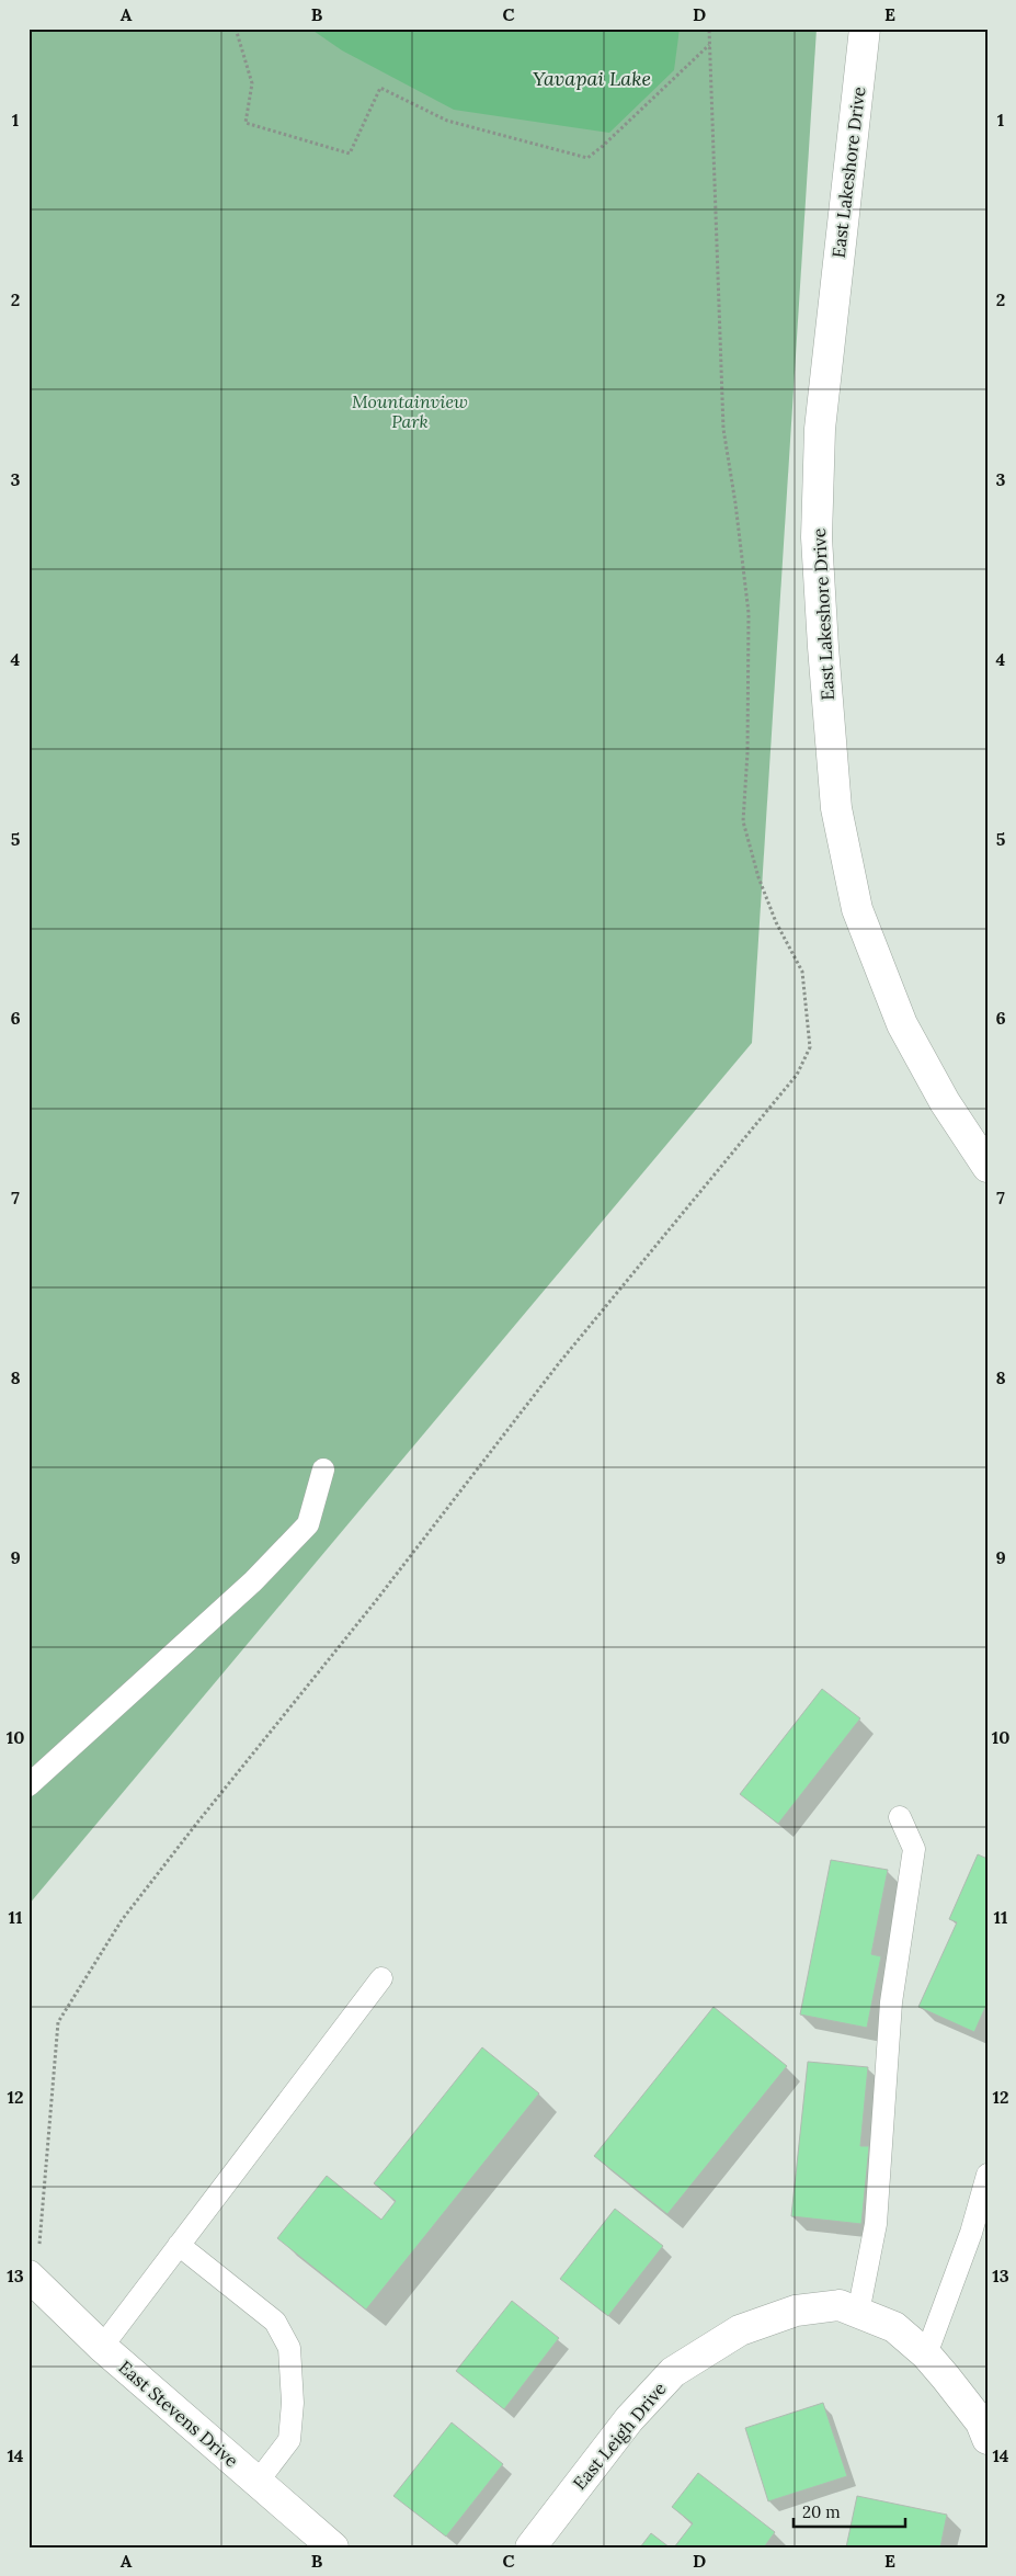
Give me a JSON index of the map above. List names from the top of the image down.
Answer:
{
  "streets": {
    "main road": ["East Lakeshore Drive", "East Stevens Drive", "East Leigh Drive"]
  },
  "water": ["Yavapai Lake"],
  "parks": ["Mountainview Park"],
  "scale_bar": "20 m",
  "grid": {
    "columns": [
      "A",
      "B",
      "C",
      "D",
      "E"
    ],
    "rows": [
      "1",
      "2",
      "3",
      "4",
      "5",
      "6",
      "7",
      "8",
      "9",
      "10",
      "11",
      "12",
      "13",
      "14"
    ]
  }
}
